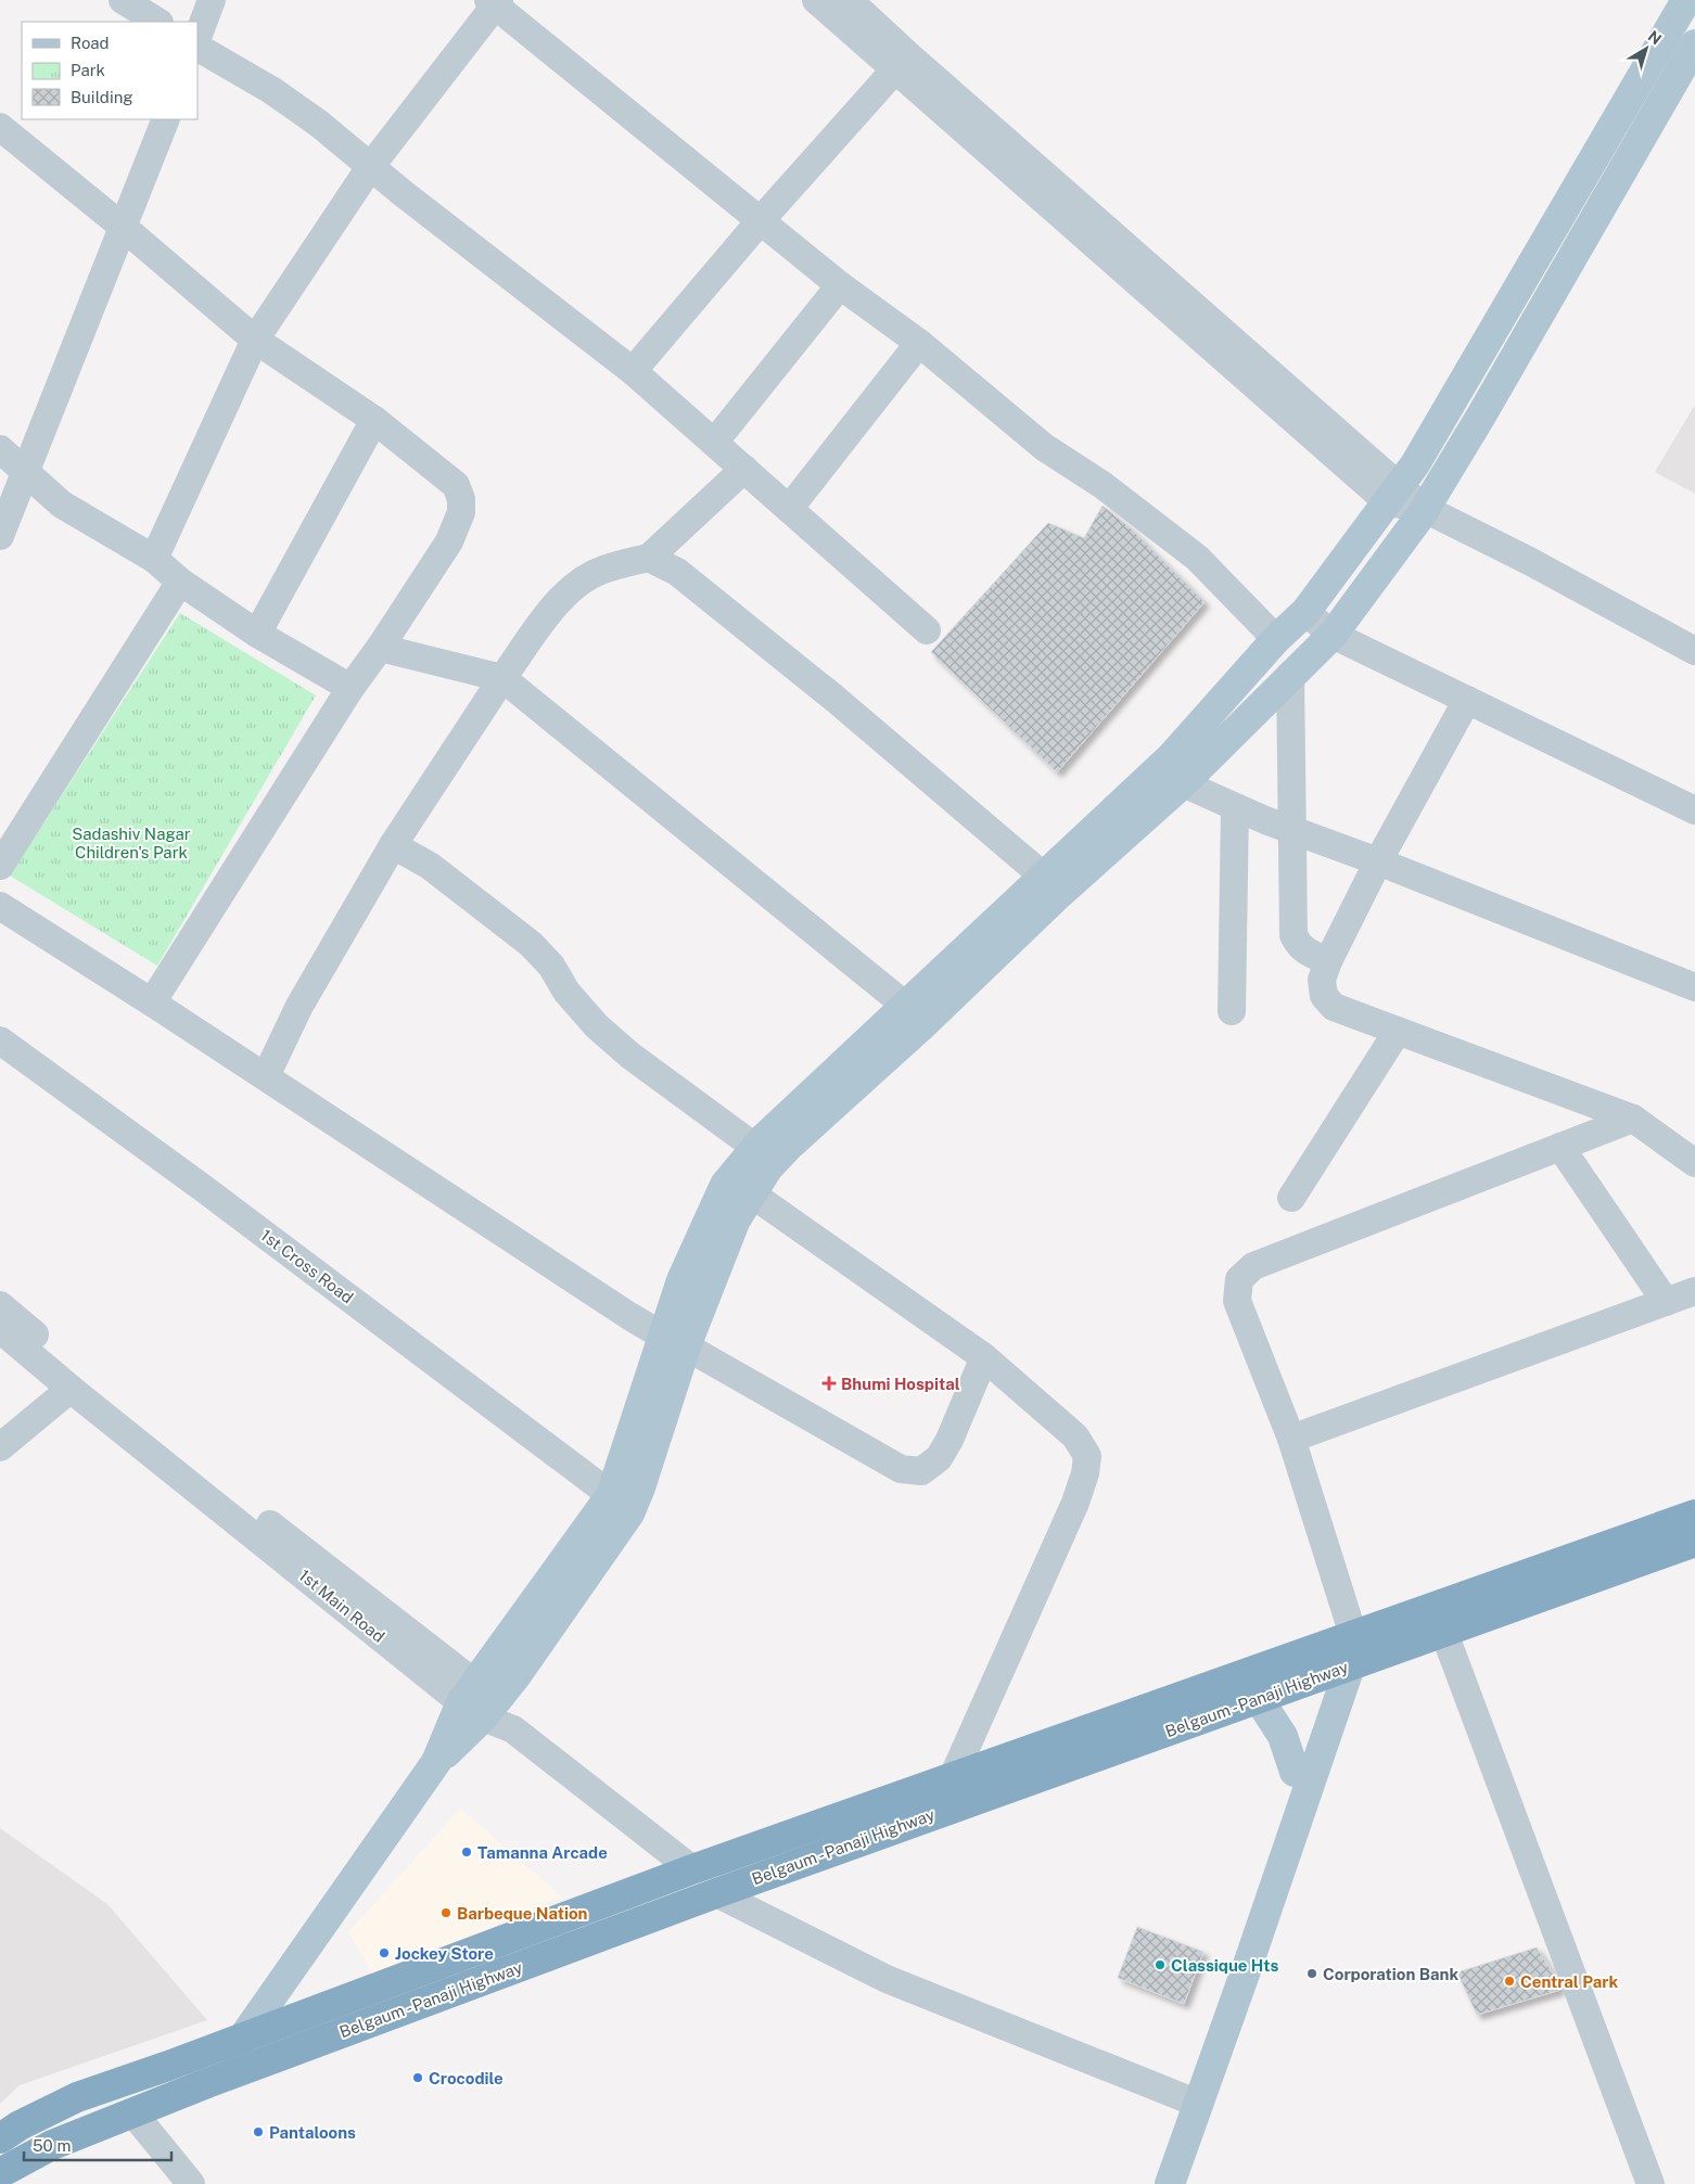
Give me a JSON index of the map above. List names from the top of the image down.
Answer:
{
  "streets": {
    "highway": ["Belgaum - Panaji Highway"],
    "street": ["1st Cross Road", "1st Main Road"]
  },
  "parks": ["Sadashiv Nagar Children's Park"],
  "places": {
    "health": ["Bhumi Hospital"],
    "other": [
      "Tamanna Arcade",
      "Barbeque Nation",
      "Jockey Store",
      "Classique Hts",
      "Corporation Bank",
      "Central Park",
      "Crocodile",
      "Pantaloons"
    ]
  },
  "legend": ["Road", "Park", "Building"],
  "scale_bar": "50 m",
  "north": "top right"
}
